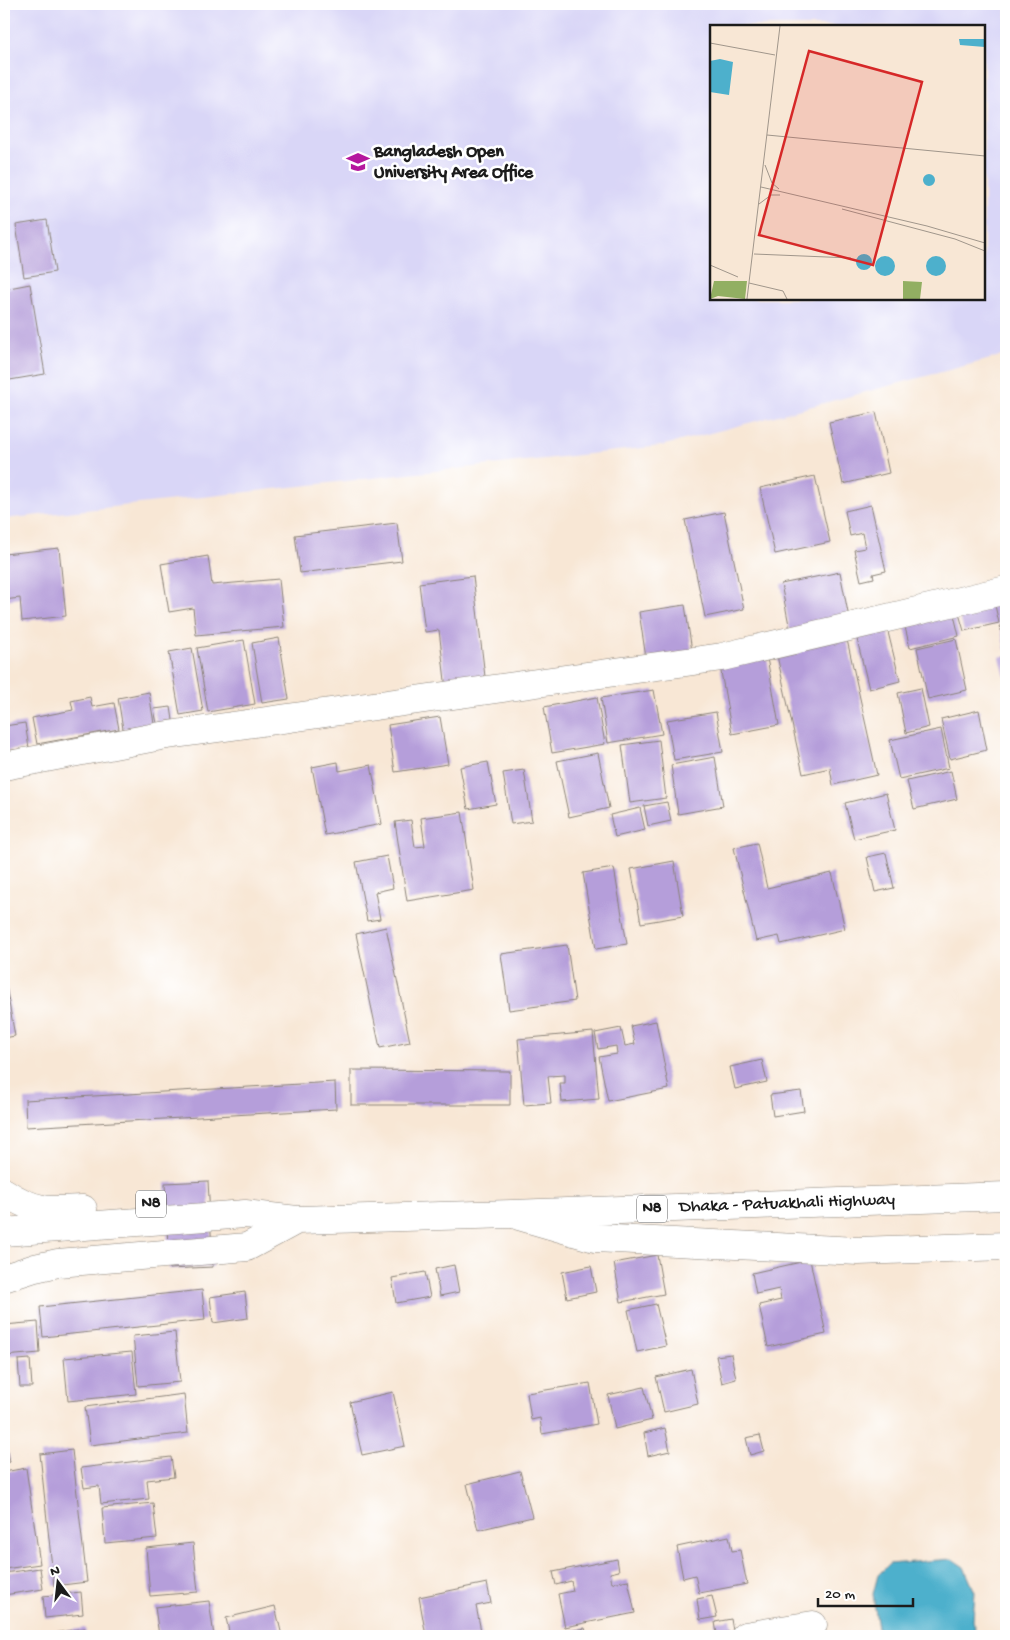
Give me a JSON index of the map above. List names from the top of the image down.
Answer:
{
  "streets": {
    "main road": ["N8", "Dhaka - Patuakhali Highway"]
  },
  "crossings": [
    ["N8", "Dhaka - Patuakhali Highway"]
  ],
  "places": {
    "school or university": ["Bangladesh Open University Area Office"]
  },
  "scale_bar": "20 m",
  "north": "top"
}
